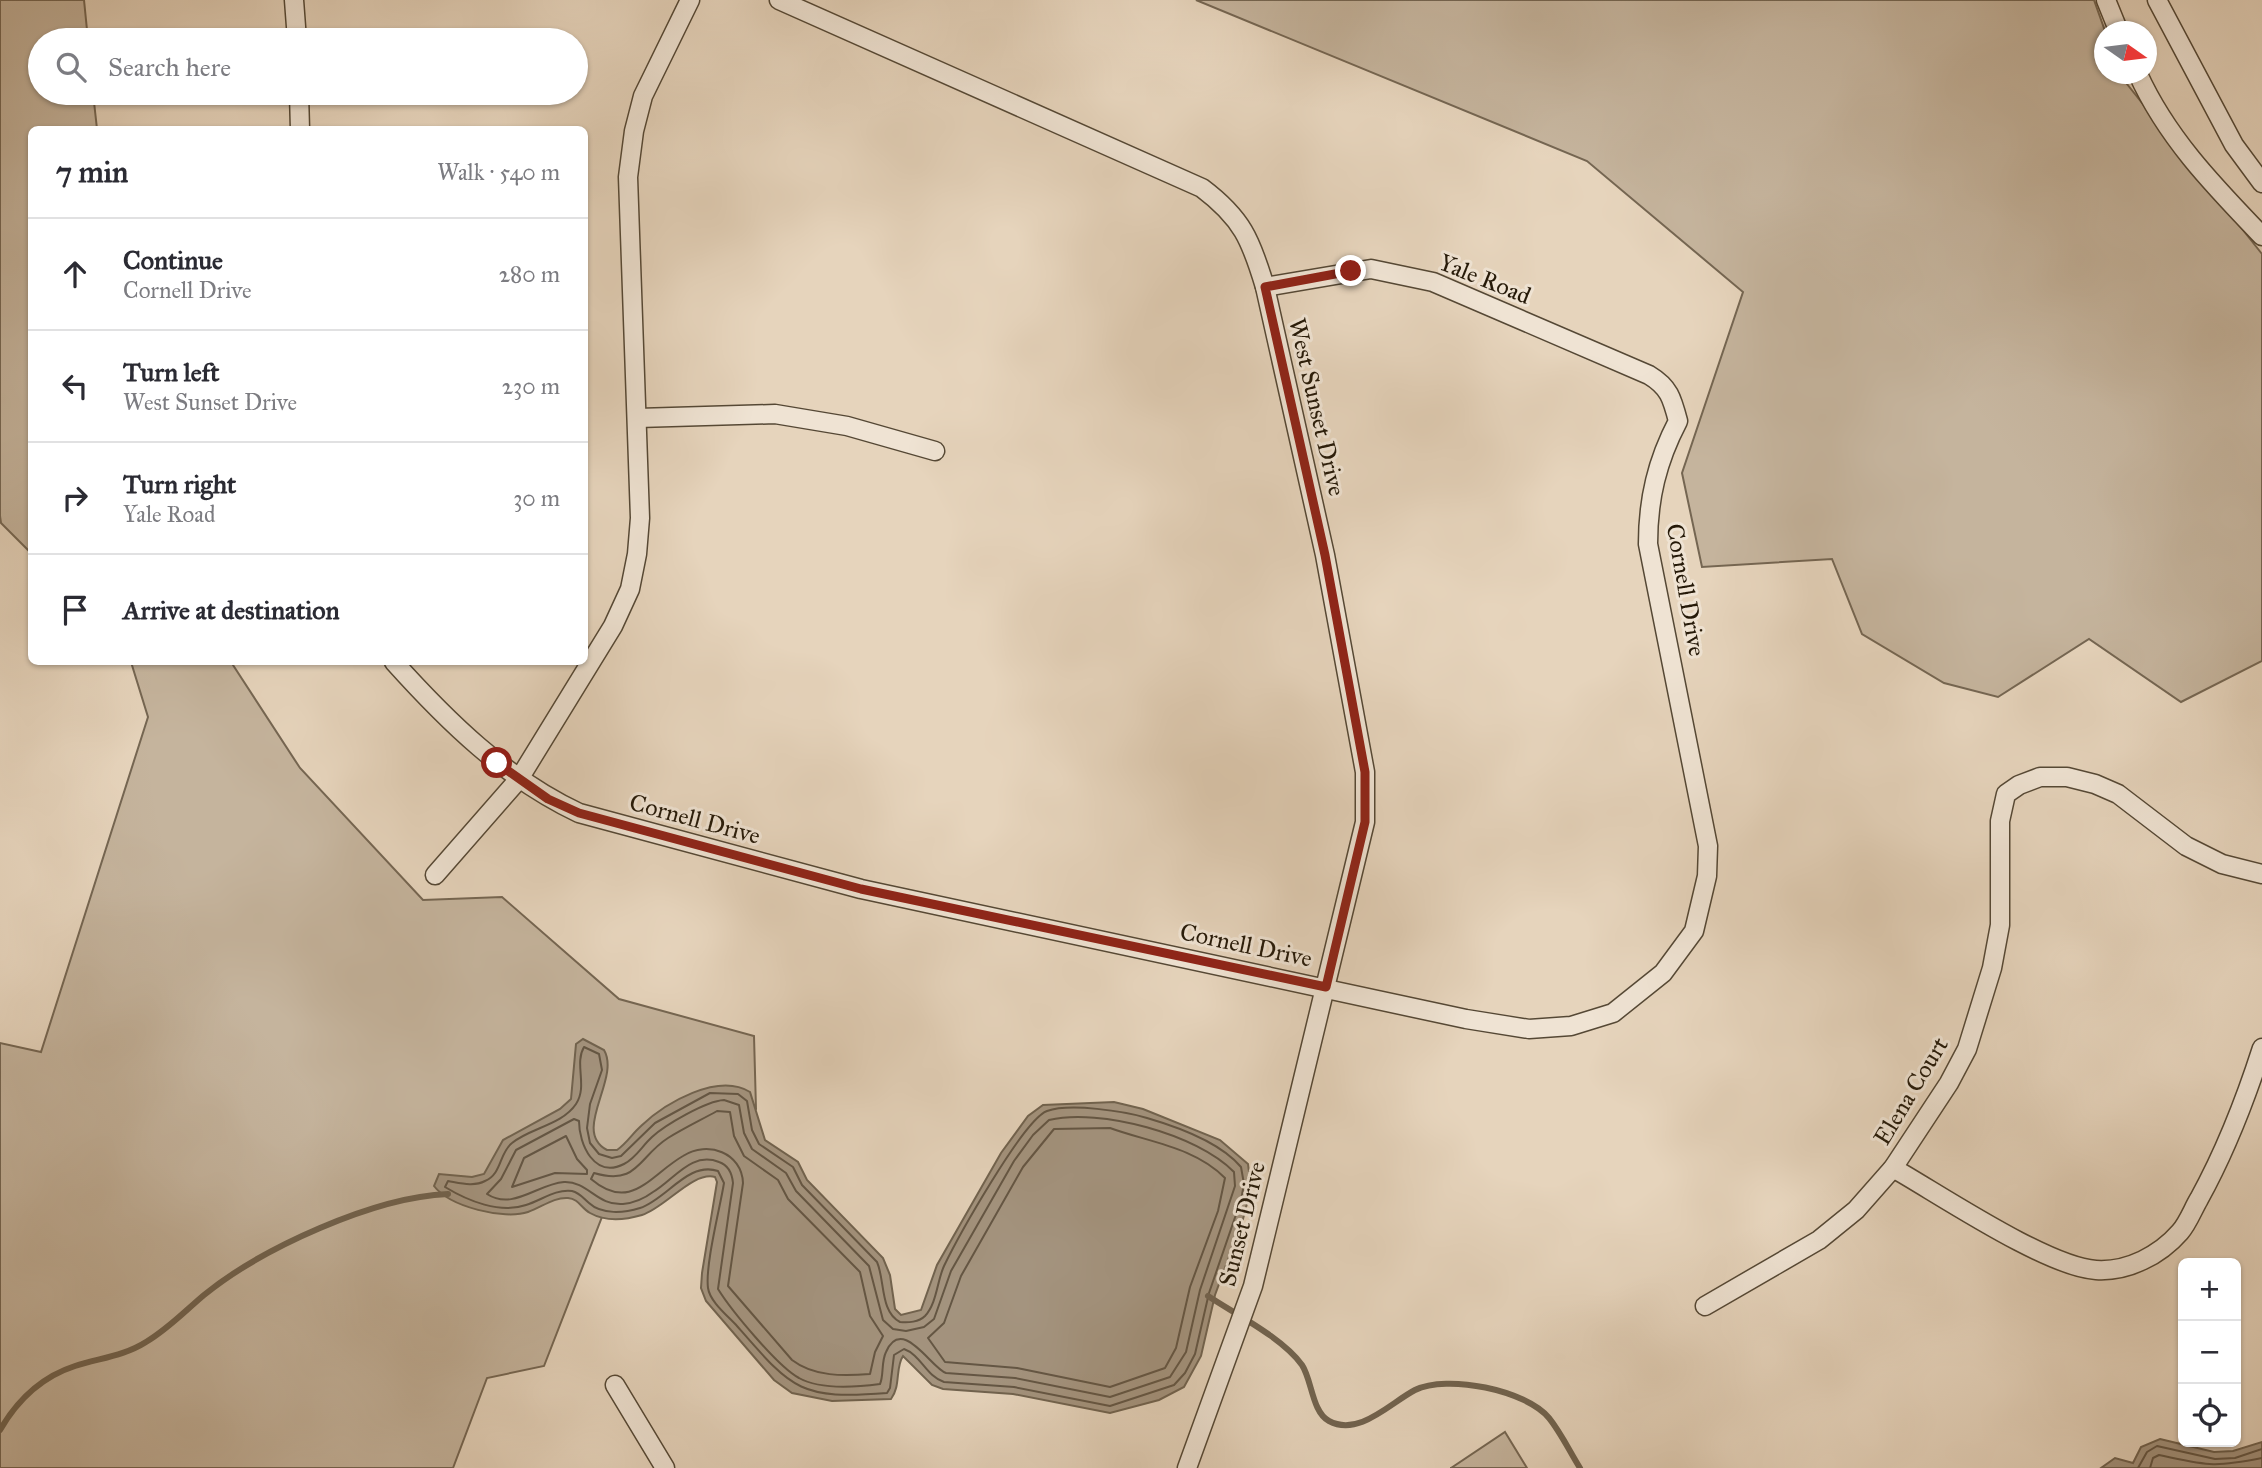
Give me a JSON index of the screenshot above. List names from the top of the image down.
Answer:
{
  "streets": {
    "street": [
      "Yale Road",
      "West Sunset Drive",
      "Cornell Drive",
      "Elena Court",
      "Sunset Drive"
    ]
  },
  "crossings": [
    ["Yale Road", "West Sunset Drive"],
    ["Yale Road", "Cornell Drive"],
    ["West Sunset Drive", "Cornell Drive"],
    ["West Sunset Drive", "Sunset Drive"],
    ["Cornell Drive", "Sunset Drive"]
  ],
  "north": "right",
  "page": {
    "search": "Search here",
    "heading": ["7 min", "Walk · 540 m"],
    "list": [
      ["Continue", "Cornell Drive", "280 m"],
      ["Turn left", "West Sunset Drive", "230 m"],
      ["Turn right", "Yale Road", "30 m"],
      "Arrive at destination"
    ],
    "map_buttons": ["+", "−"]
  }
}
